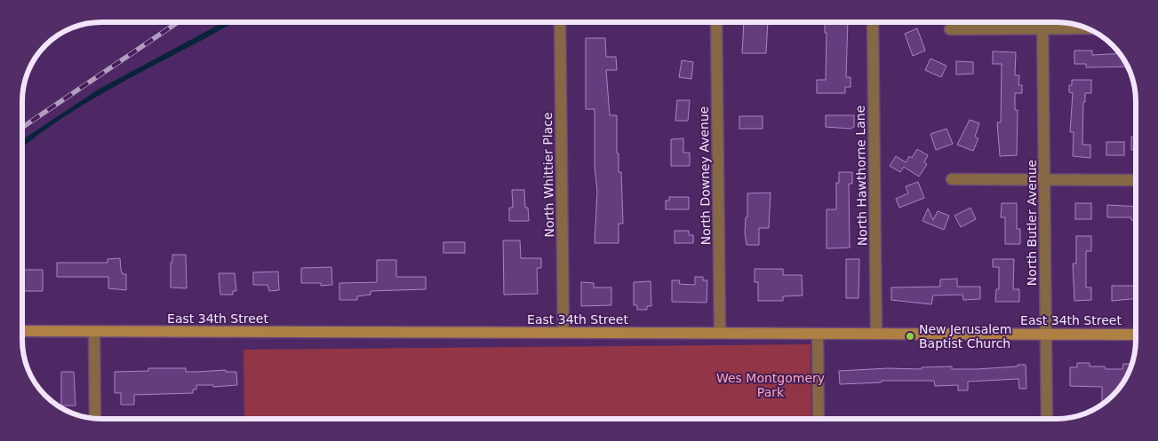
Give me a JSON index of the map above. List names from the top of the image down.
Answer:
{
  "streets": {
    "main road": ["East 34th Street"],
    "street": [
      "North Whittier Place",
      "North Downey Avenue",
      "North Hawthorne Lane",
      "North Butler Avenue"
    ]
  },
  "crossings": [
    ["North Whittier Place", "East 34th Street"],
    ["North Downey Avenue", "East 34th Street"],
    ["North Hawthorne Lane", "East 34th Street"],
    ["North Butler Avenue", "East 34th Street"]
  ],
  "parks": ["Wes Montgomery Park"],
  "places": ["New Jerusalem Baptist Church"]
}
